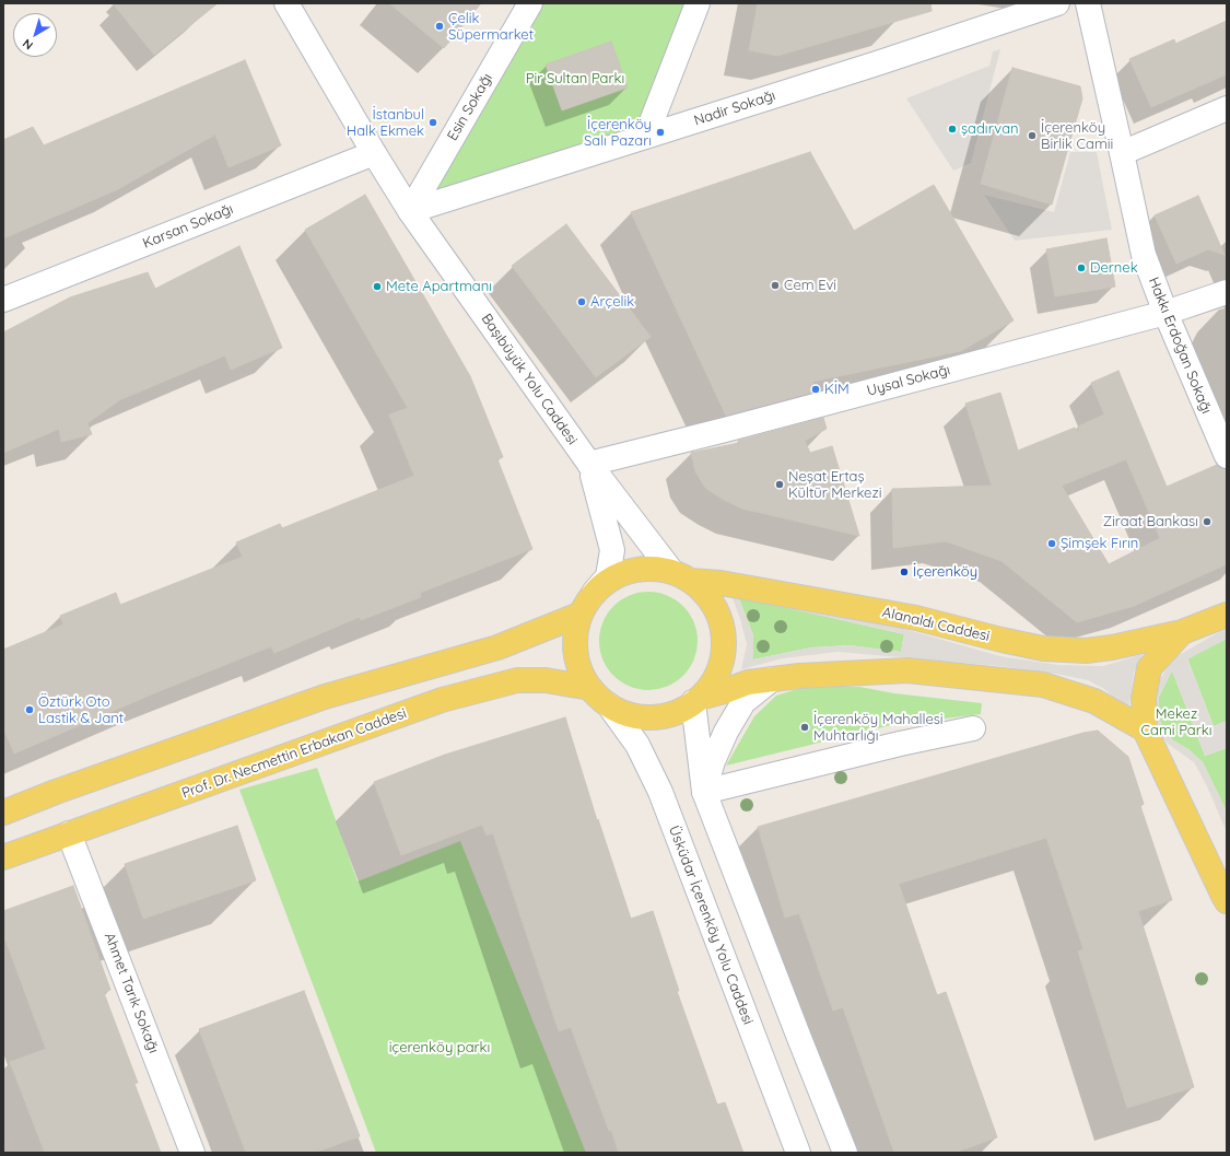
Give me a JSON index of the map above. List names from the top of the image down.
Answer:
{
  "streets": {
    "main road": ["Alanaldı Caddesi", "Prof. Dr. Necmettin Erbakan Caddesi"],
    "street": [
      "Esin Sokağı",
      "Nadir Sokağı",
      "Karsan Sokağı",
      "Hakkı Erdoğan Sokağı",
      "Başıbüyük Yolu Caddesi",
      "Uysal Sokağı",
      "Üsküdar İçerenköy Yolu Caddesi",
      "Ahmet Tarık Sokağı"
    ]
  },
  "crossings": [
    ["Esin Sokağı", "Nadir Sokağı"],
    ["Esin Sokağı", "Başıbüyük Yolu Caddesi"],
    ["Nadir Sokağı", "Başıbüyük Yolu Caddesi"],
    ["Karsan Sokağı", "Başıbüyük Yolu Caddesi"],
    ["Hakkı Erdoğan Sokağı", "Uysal Sokağı"],
    ["Başıbüyük Yolu Caddesi", "Uysal Sokağı"],
    ["Başıbüyük Yolu Caddesi", "Alanaldı Caddesi"],
    ["Başıbüyük Yolu Caddesi", "Prof. Dr. Necmettin Erbakan Caddesi"],
    ["Başıbüyük Yolu Caddesi", "Üsküdar İçerenköy Yolu Caddesi"],
    ["Alanaldı Caddesi", "Prof. Dr. Necmettin Erbakan Caddesi"],
    ["Alanaldı Caddesi", "Üsküdar İçerenköy Yolu Caddesi"],
    ["Prof. Dr. Necmettin Erbakan Caddesi", "Üsküdar İçerenköy Yolu Caddesi"],
    ["Prof. Dr. Necmettin Erbakan Caddesi", "Ahmet Tarık Sokağı"]
  ],
  "parks": ["Pir Sultan Parkı", "Mekez Cami Parkı", "içerenköy parkı"],
  "places": [
    "Çelik Süpermarket",
    "İstanbul Halk Ekmek",
    "şadırvan",
    "İçerenköy Salı Pazarı",
    "İçerenköy Birlik Camii",
    "Dernek",
    "Cem Evi",
    "Mete Apartmanı",
    "Arçelik",
    "KİM",
    "Neşat Ertaş Kültür Merkezi",
    "Ziraat Bankası",
    "Şimşek Fırın",
    "İçerenköy",
    "Öztürk Oto Lastik & Jant",
    "İçerenköy Mahallesi Muhtarlığı"
  ],
  "north": "bottom left"
}
